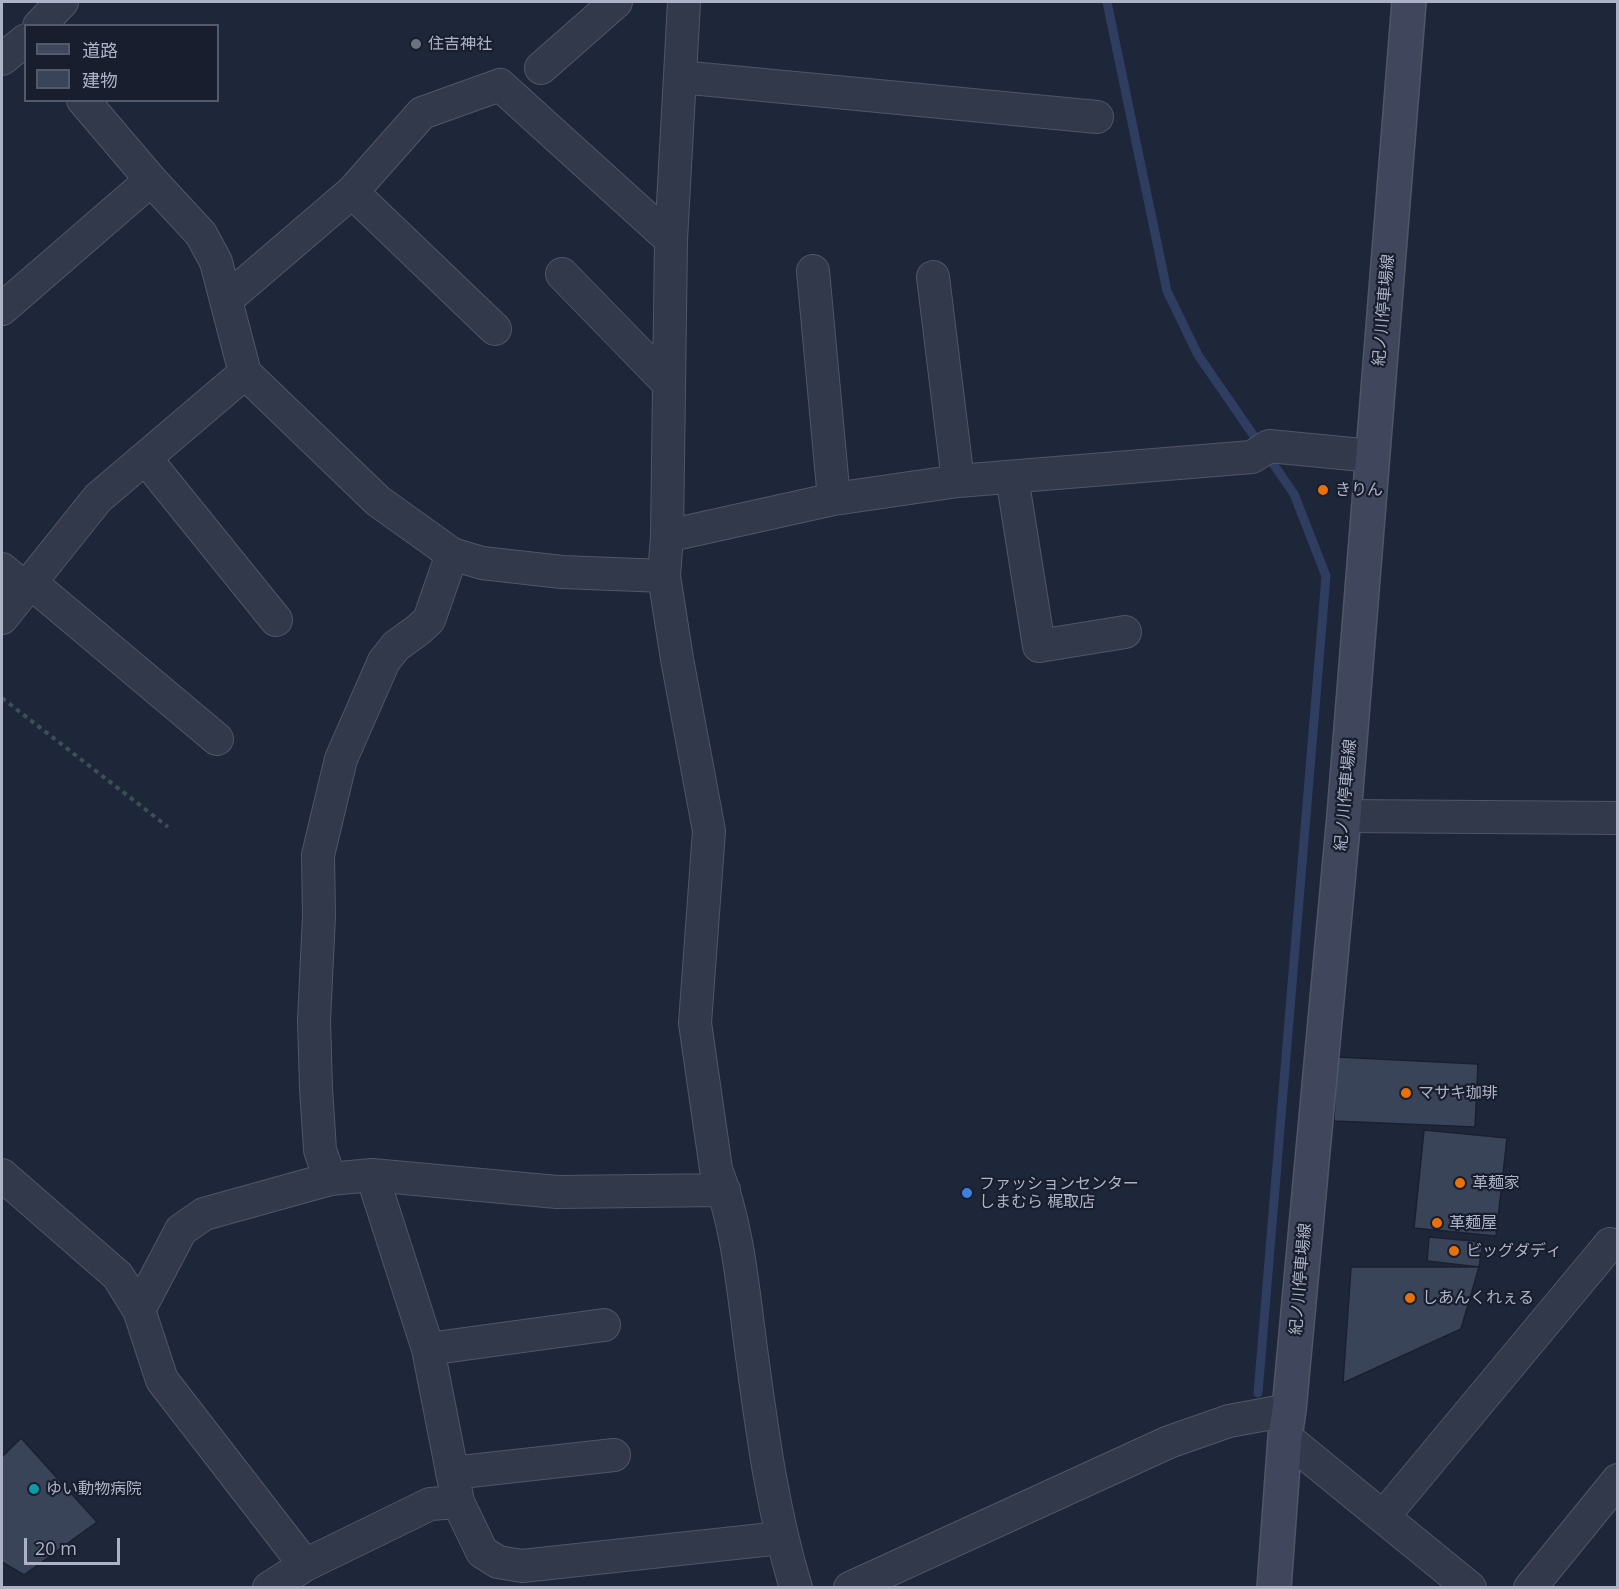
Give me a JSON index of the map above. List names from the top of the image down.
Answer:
{
  "streets": {
    "main road": ["紀ノ川停車場線"]
  },
  "places": [
    "住吉神社",
    "きりん",
    "マサキ珈琲",
    "革麺家",
    "ファッションセンター しまむら 梶取店",
    "革麺屋",
    "ビッグダディ",
    "しあんくれぇる",
    "ゆい動物病院"
  ],
  "legend": ["道路", "建物"],
  "scale_bar": "20 m"
}
